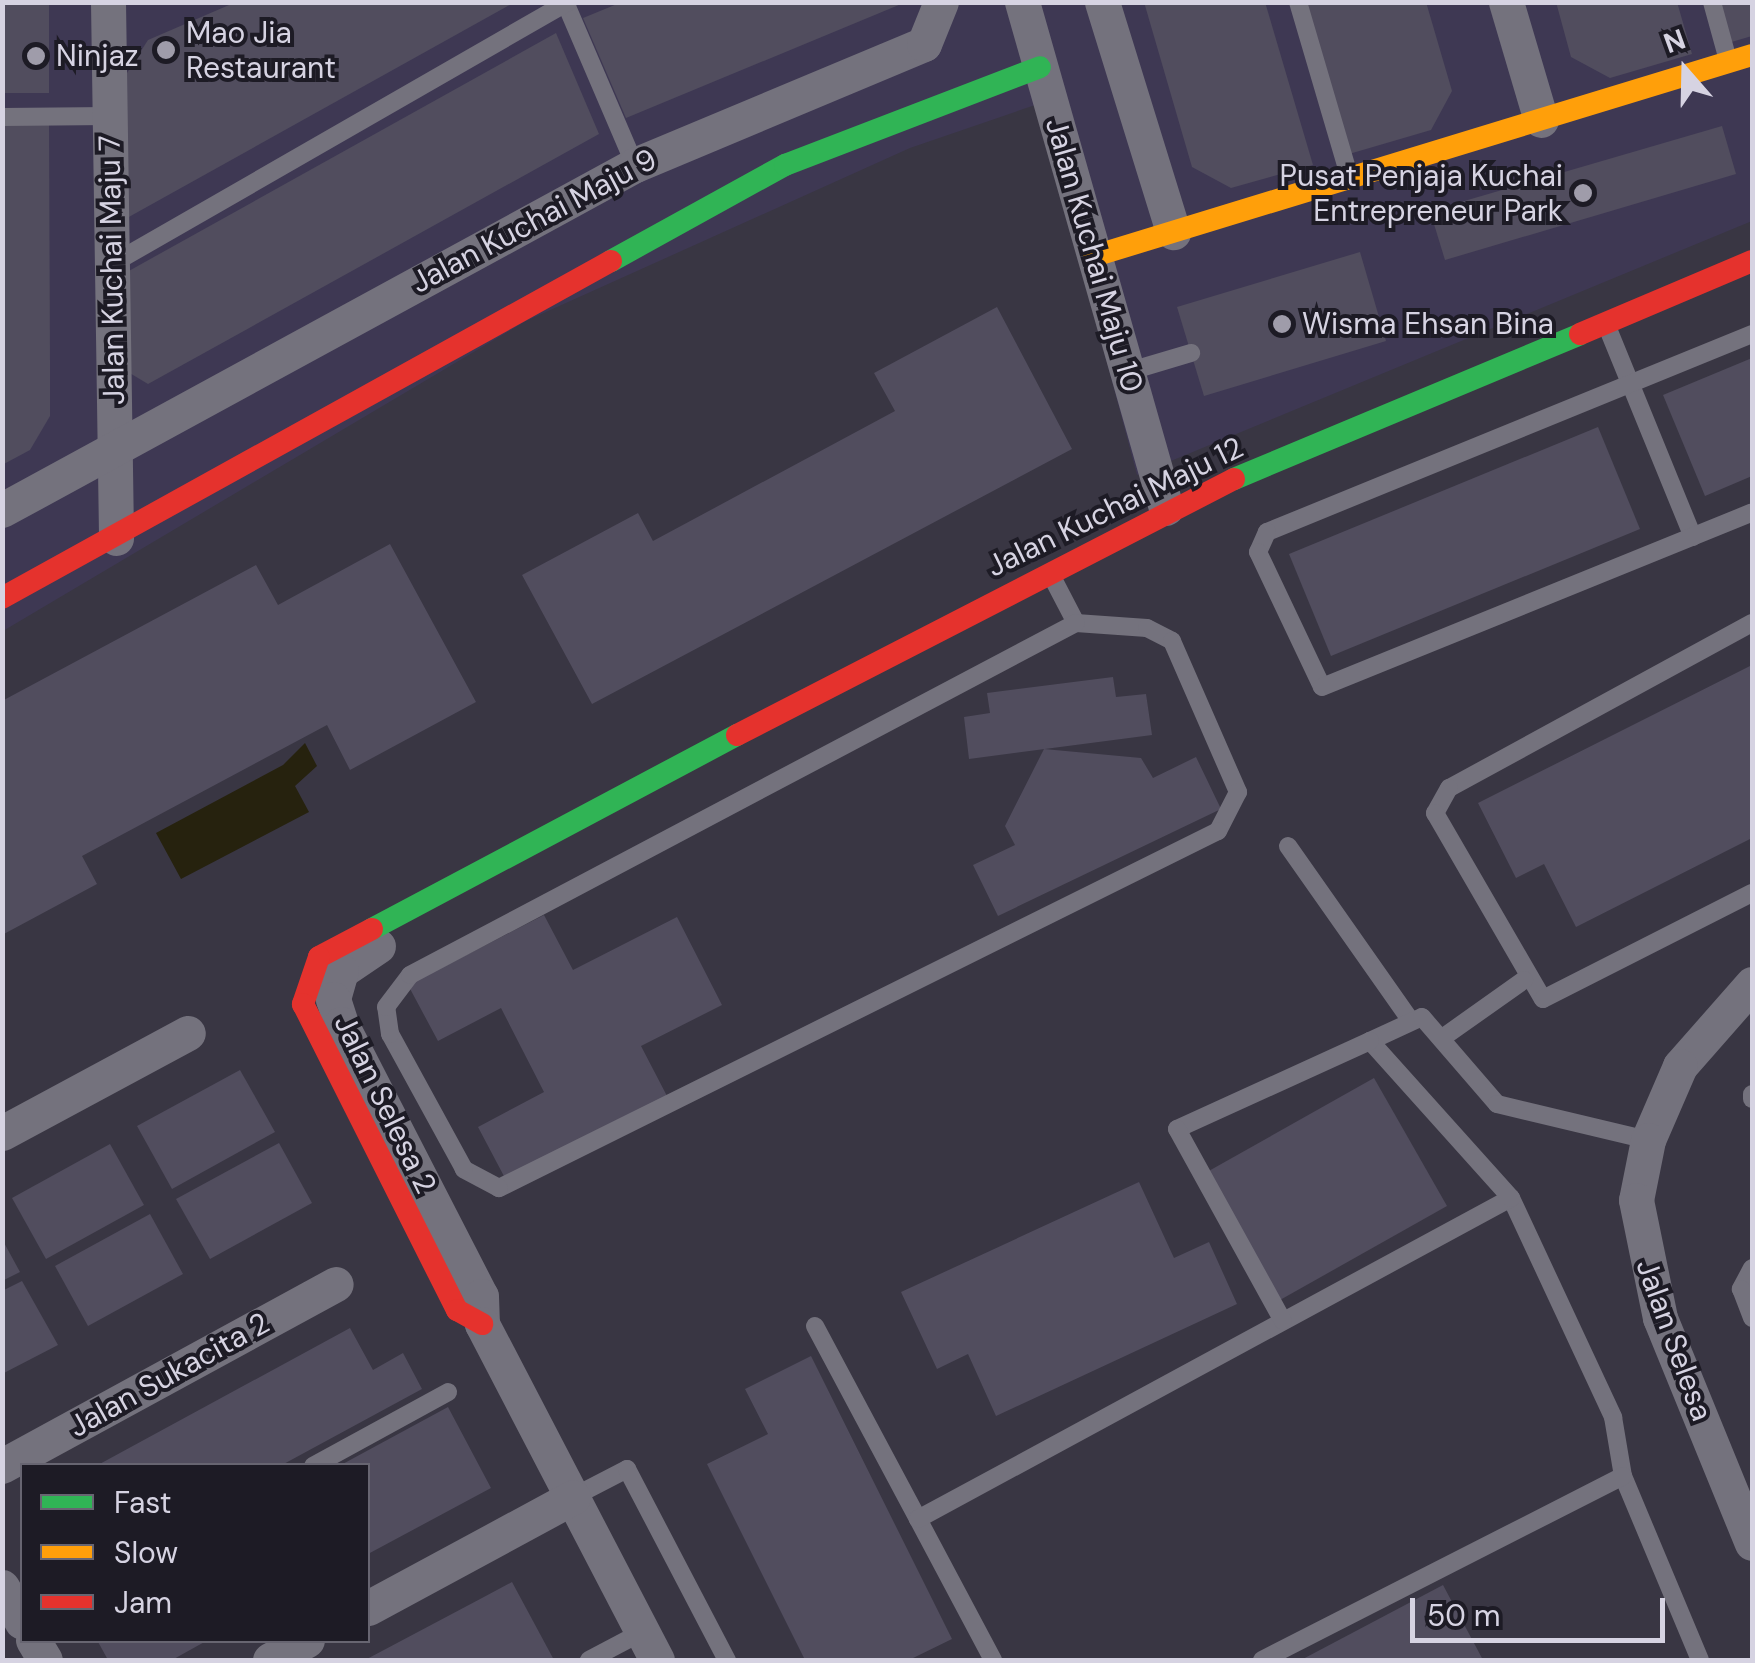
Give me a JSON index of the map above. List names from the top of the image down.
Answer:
{
  "streets": {
    "street": [
      "Jalan Kuchai Maju 9",
      "Jalan Kuchai Maju 10",
      "Jalan Kuchai Maju 7",
      "Jalan Kuchai Maju 12",
      "Jalan Selesa 2",
      "Jalan Selesa",
      "Jalan Sukacita 2"
    ]
  },
  "crossings": [
    ["Jalan Kuchai Maju 9", "Jalan Kuchai Maju 7"],
    ["Jalan Kuchai Maju 10", "Jalan Kuchai Maju 12"],
    ["Jalan Kuchai Maju 12", "Jalan Selesa 2"]
  ],
  "places": [
    "Mao Jia Restaurant",
    "Ninjaz",
    "Pusat Penjaja Kuchai Entrepreneur Park",
    "Wisma Ehsan Bina"
  ],
  "legend": ["Fast", "Slow", "Jam"],
  "scale_bar": "50 m",
  "north": "top"
}
